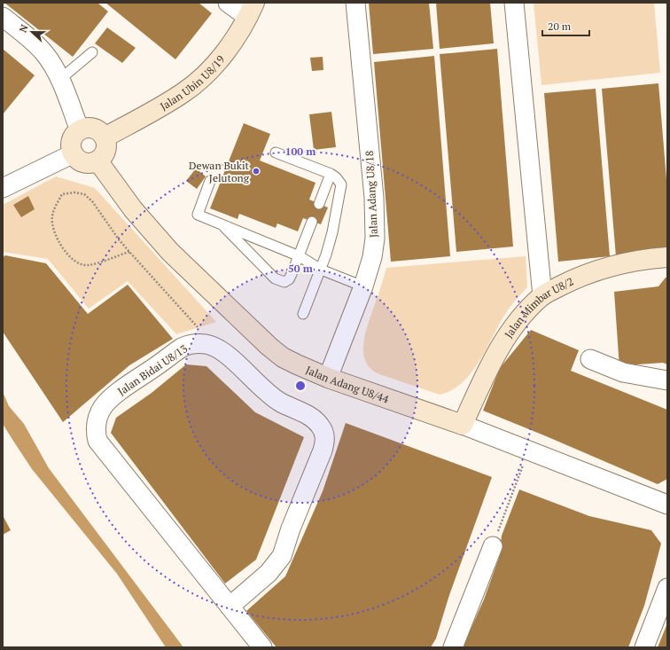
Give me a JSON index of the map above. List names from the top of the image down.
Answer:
{
  "streets": {
    "street": [
      "Jalan Ubin U8/19",
      "Jalan Adang U8/18",
      "Jalan Mimbar U8/2",
      "Jalan Bidai U8/13",
      "Jalan Adang U8/44"
    ]
  },
  "crossings": [
    ["Jalan Ubin U8/19", "Jalan Adang U8/44"],
    ["Jalan Adang U8/18", "Jalan Adang U8/44"],
    ["Jalan Mimbar U8/2", "Jalan Adang U8/44"]
  ],
  "places": ["Dewan Bukit Jelutong"],
  "scale_bar": "20 m",
  "north": "left",
  "rings": ["100 m", "50 m"]
}
